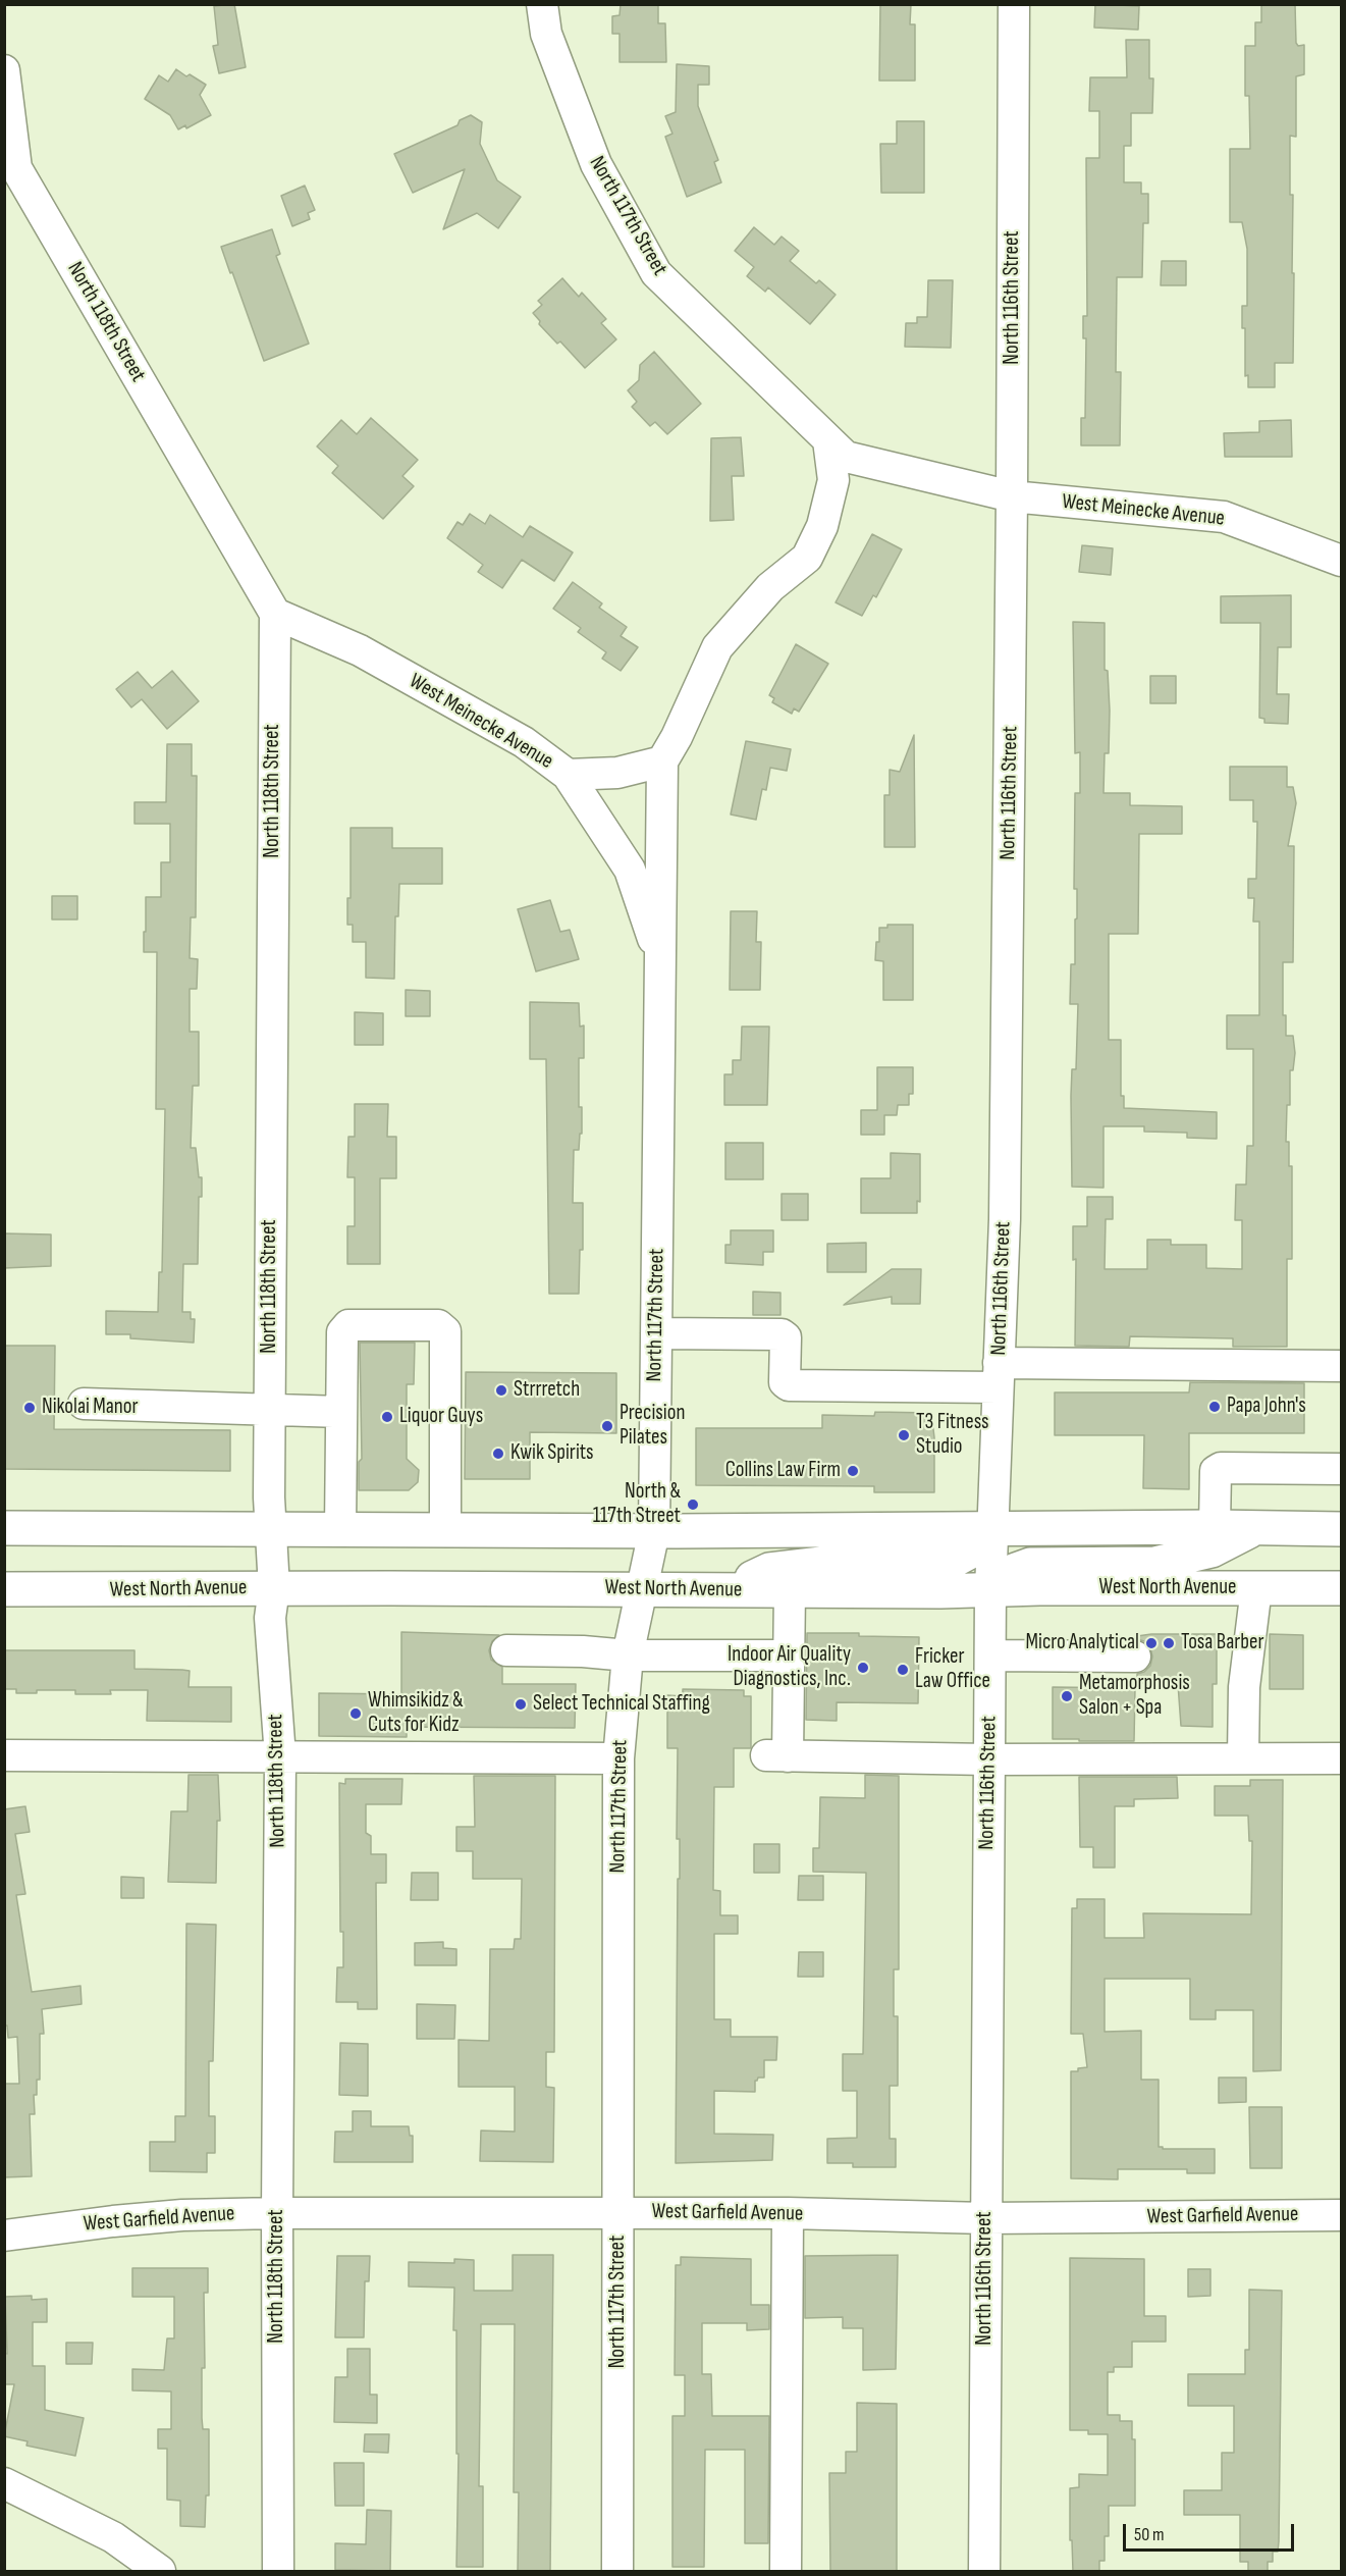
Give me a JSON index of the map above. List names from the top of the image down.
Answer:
{
  "streets": {
    "main road": ["West North Avenue"],
    "street": [
      "North 117th Street",
      "North 116th Street",
      "North 118th Street",
      "West Meinecke Avenue",
      "West Garfield Avenue"
    ]
  },
  "crossings": [
    ["North 117th Street", "North 116th Street"],
    ["North 117th Street", "West Meinecke Avenue"],
    ["North 117th Street", "West North Avenue"],
    ["North 117th Street", "West Garfield Avenue"],
    ["North 116th Street", "West Meinecke Avenue"],
    ["North 116th Street", "West North Avenue"],
    ["North 116th Street", "West Garfield Avenue"],
    ["North 118th Street", "West Meinecke Avenue"],
    ["North 118th Street", "West North Avenue"],
    ["North 118th Street", "West Garfield Avenue"]
  ],
  "places": [
    "Strrretch",
    "Papa John's",
    "Nikolai Manor",
    "Liquor Guys",
    "Precision Pilates",
    "T3 Fitness Studio",
    "Kwik Spirits",
    "Collins Law Firm",
    "North & 117th Street",
    "Micro Analytical",
    "Tosa Barber",
    "Indoor Air Quality Diagnostics, Inc.",
    "Fricker Law Office",
    "Metamorphosis Salon + Spa",
    "Select Technical Staffing",
    "Whimsikidz & Cuts for Kidz"
  ],
  "scale_bar": "50 m"
}
